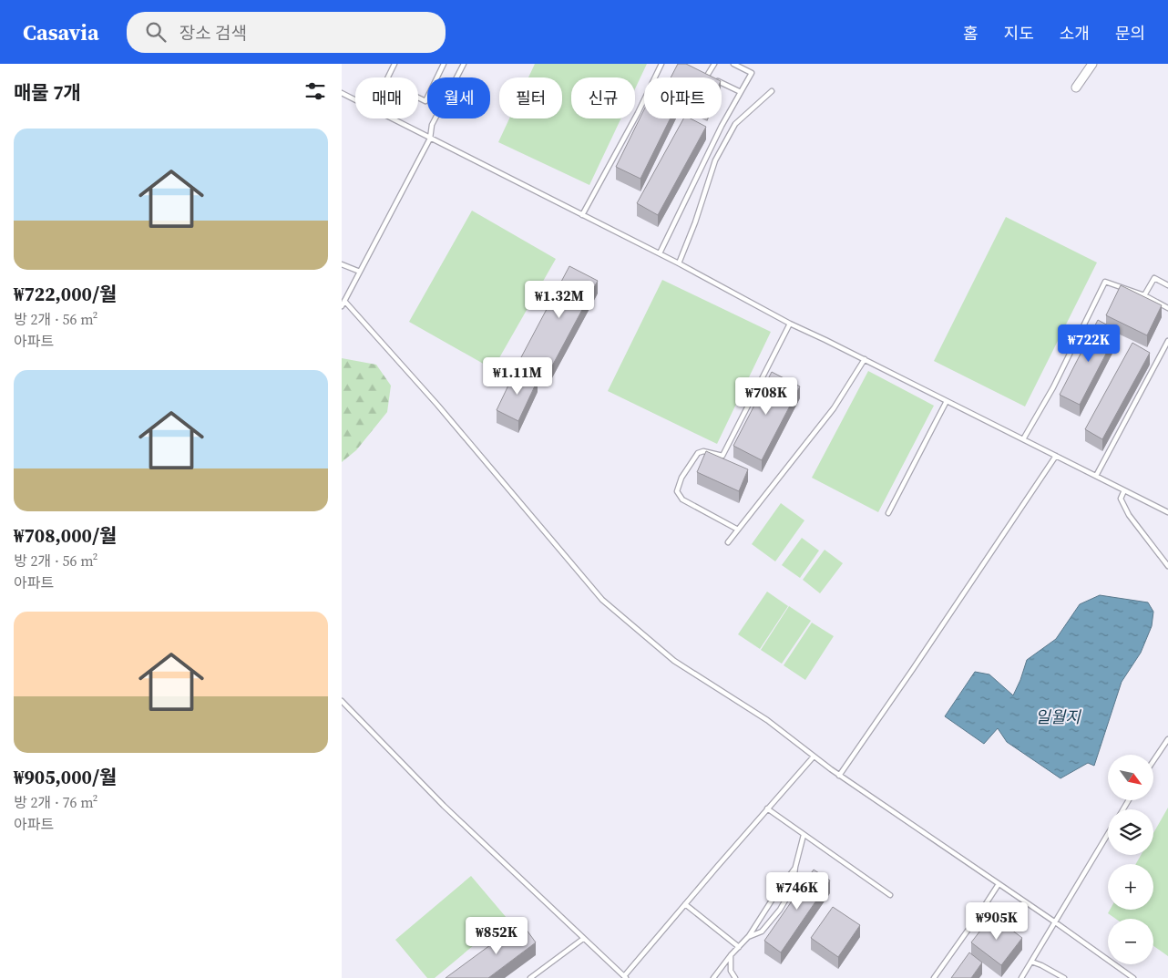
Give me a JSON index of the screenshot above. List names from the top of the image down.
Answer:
{
  "water": ["일월지"],
  "north": "bottom right",
  "page": {
    "header": "Casavia",
    "search": "장소 검색",
    "nav": [
      "홈",
      "지도",
      "소개",
      "문의"
    ],
    "heading": "매물 7개",
    "chip": [
      "매매",
      "월세",
      "필터",
      "신규",
      "아파트"
    ],
    "list": [
      {
        "name": "₩722,000/월",
        "note": "방 2개 · 56 m² · 아파트"
      },
      {
        "name": "₩708,000/월",
        "note": "방 2개 · 56 m² · 아파트"
      },
      {
        "name": "₩905,000/월",
        "note": "방 2개 · 76 m² · 아파트"
      }
    ],
    "price": [
      "₩1.32M",
      "₩722K",
      "₩1.11M",
      "₩708K",
      "₩746K",
      "₩905K",
      "₩852K"
    ],
    "map_buttons": ["+", "−"]
  }
}
